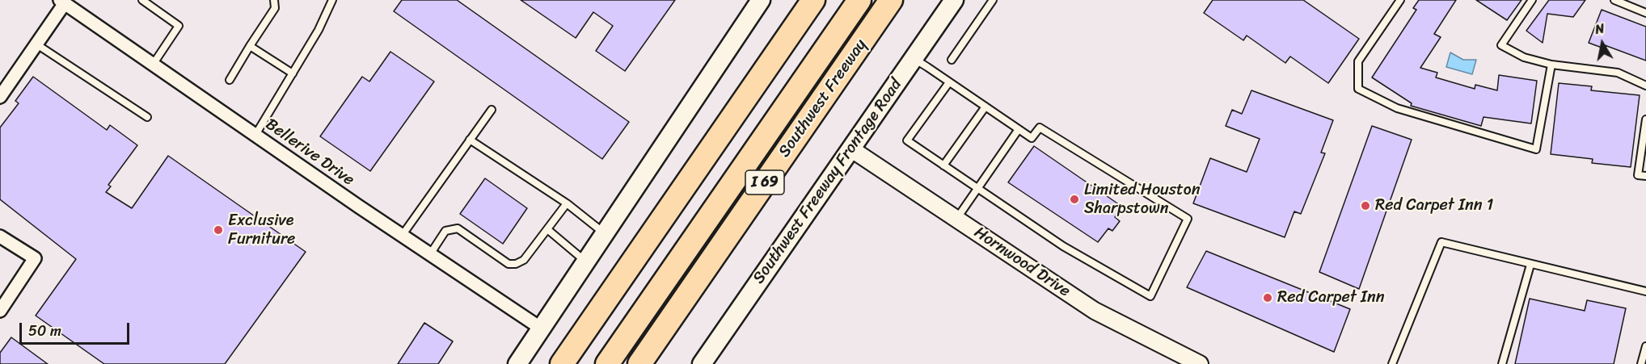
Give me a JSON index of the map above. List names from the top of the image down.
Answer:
{
  "streets": {
    "highway": ["Southwest Freeway", "I 69"],
    "main road": ["Southwest Freeway Frontage Road"],
    "street": ["Bellerive Drive", "Hornwood Drive"]
  },
  "crossings": [
    ["Southwest Freeway Frontage Road", "Hornwood Drive"]
  ],
  "places": [
    "Limited Houston Sharpstown",
    "Red Carpet Inn 1",
    "Exclusive Furniture",
    "Red Carpet Inn"
  ],
  "scale_bar": "50 m",
  "north": "top"
}
